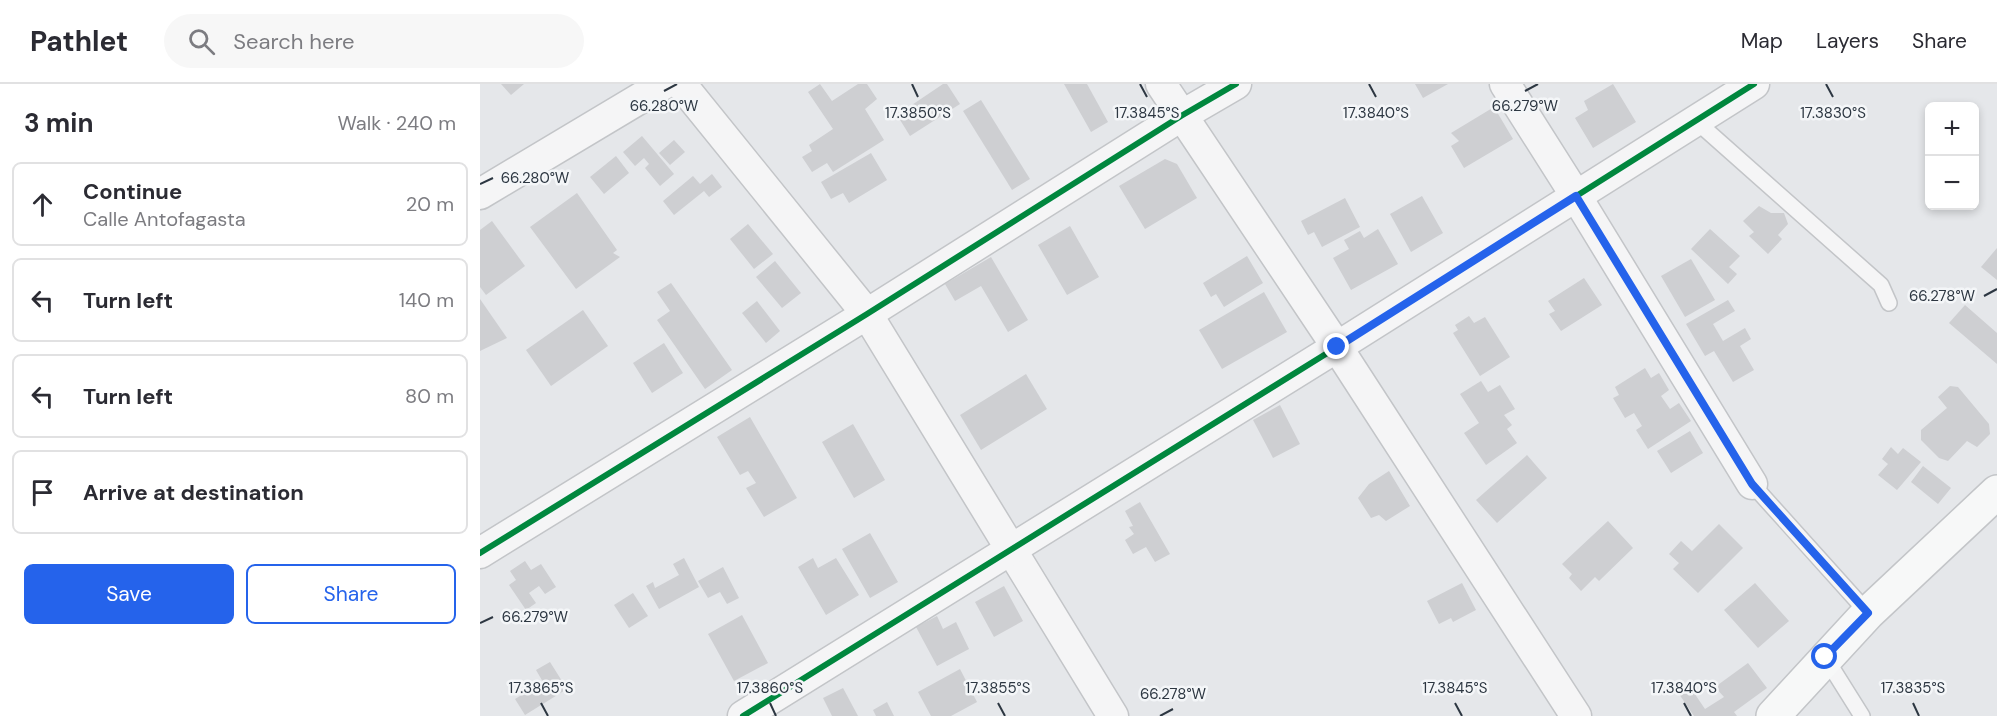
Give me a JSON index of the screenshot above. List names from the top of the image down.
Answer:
{
  "page": {
    "header": "Pathlet",
    "search": "Search here",
    "nav": ["Map", "Layers", "Share"],
    "heading": ["3 min", "Walk · 240 m"],
    "map_buttons": ["+", "−"],
    "list": [
      ["Continue", "Calle Antofagasta", "20 m"],
      ["Turn left", "140 m"],
      ["Turn left", "80 m"],
      "Arrive at destination"
    ],
    "buttons": ["Save", "Share"]
  },
  "coordinates": [
    "66.280°W",
    "66.279°W",
    "17.3850°S",
    "17.3845°S",
    "17.3840°S",
    "17.3830°S",
    "66.278°W",
    "17.3865°S",
    "17.3860°S",
    "17.3855°S",
    "17.3835°S"
  ]
}
